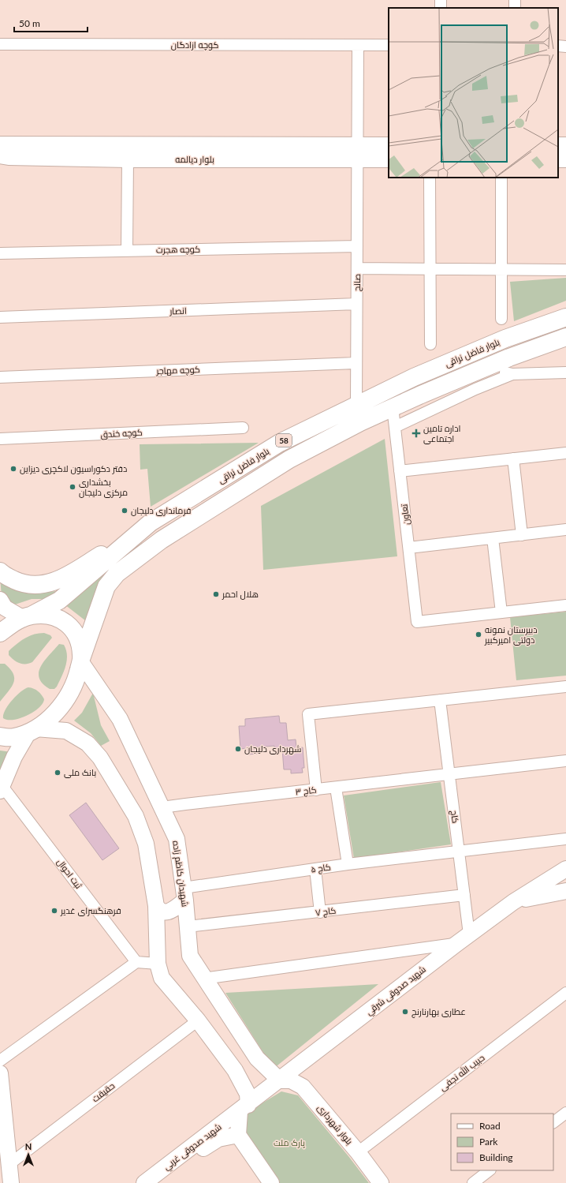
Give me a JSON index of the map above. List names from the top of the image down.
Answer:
{
  "streets": {
    "main road": ["بلوار فاضل نراقی", "58"],
    "street": [
      "کوچه ازادگان",
      "بلوار دیالمه",
      "کوچه هجرت",
      "صالح",
      "انصار",
      "کوچه مهاجر",
      "کوچه خندق",
      "تعاون",
      "کاج ۳",
      "کاج",
      "کاج ۵",
      "ثبت احوال",
      "شهیدان کاظم زاده",
      "کاج ۷",
      "شهید صدوقی شرقي",
      "حبیب الله نجفی",
      "حقیقت",
      "بلوار شهرداری",
      "شهید صدوقی غربي"
    ]
  },
  "crossings": [
    ["کوچه ازادگان", "صالح"],
    ["بلوار دیالمه", "صالح"],
    ["کوچه هجرت", "صالح"],
    ["صالح", "انصار"],
    ["صالح", "بلوار فاضل نراقی"],
    ["صالح", "کوچه مهاجر"],
    ["58", "تعاون"],
    ["58", "شهیدان کاظم زاده"],
    ["کاج ۳", "کاج"],
    ["کاج ۳", "شهیدان کاظم زاده"],
    ["کاج", "کاج ۵"],
    ["کاج", "کاج ۷"],
    ["کاج", "شهید صدوقی شرقي"],
    ["کاج ۵", "شهیدان کاظم زاده"],
    ["شهیدان کاظم زاده", "کاج ۷"],
    ["شهیدان کاظم زاده", "شهید صدوقی شرقي"],
    ["شهیدان کاظم زاده", "بلوار شهرداری"],
    ["شهید صدوقی شرقي", "بلوار شهرداری"],
    ["شهید صدوقی شرقي", "شهید صدوقی غربي"],
    ["حبیب الله نجفی", "بلوار شهرداری"]
  ],
  "parks": ["پارک ملت"],
  "places": {
    "health": ["اداره تامین اجتماعی"],
    "other": [
      "دفتر دکوراسیون لاکچری دیزاین",
      "بخشداری مرکزی دلیجان",
      "فرمانداری دلیجان",
      "هلال احمر",
      "دبیرستان نمونه دولتی امیرکبیر",
      "شهرداری دلیجان",
      "بانک ملی",
      "فرهنگسرای غدیر",
      "عطاری بهارنارنج"
    ]
  },
  "legend": ["Road", "Park", "Building"],
  "scale_bar": "50 m",
  "north": "top"
}
